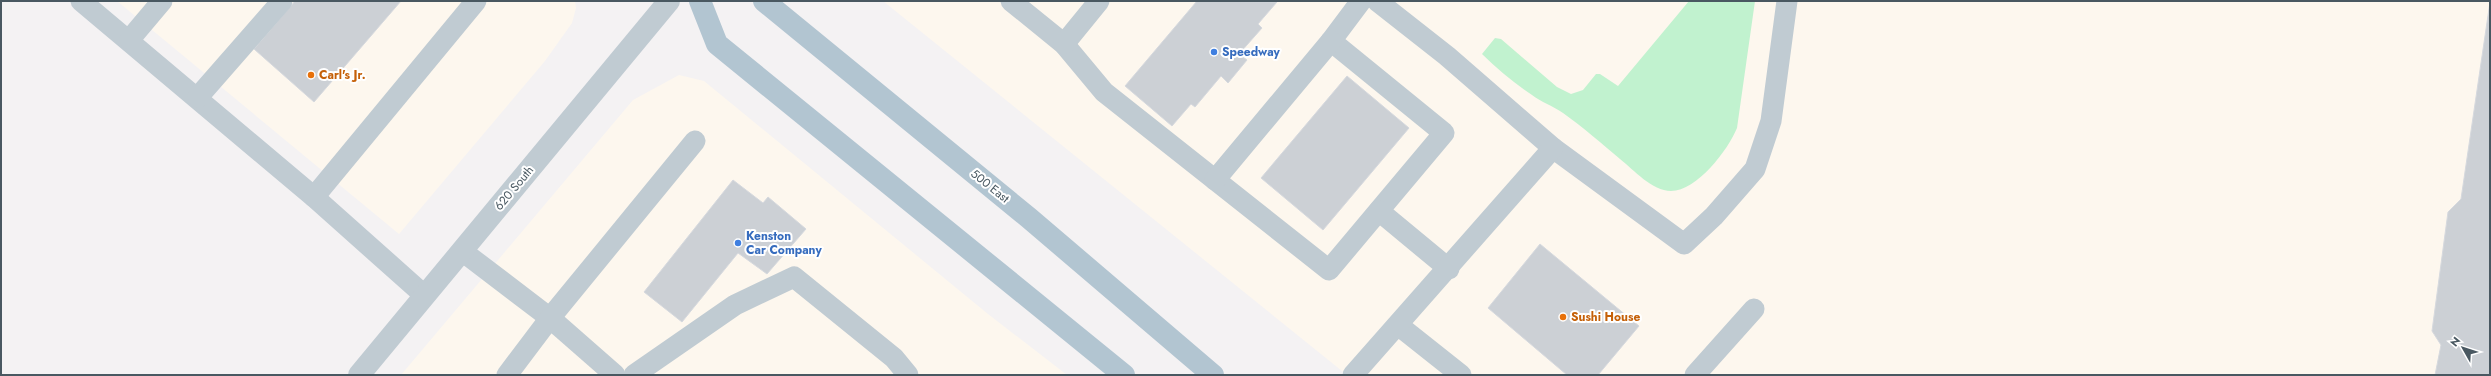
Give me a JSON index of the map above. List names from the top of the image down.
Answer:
{
  "streets": {
    "main road": ["500 East"],
    "street": ["620 South"]
  },
  "places": [
    "Speedway",
    "Carl's Jr.",
    "Kenston Car Company",
    "Sushi House"
  ],
  "north": "top left"
}
